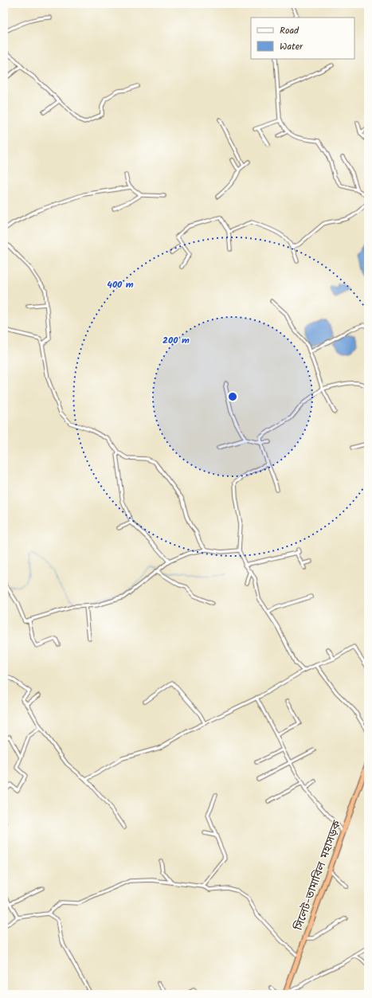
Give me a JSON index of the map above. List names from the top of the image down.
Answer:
{
  "streets": {
    "highway": ["সিলেট-তামাবিল মহাসড়ক"]
  },
  "legend": ["Road", "Water"],
  "rings": ["400 m", "200 m"]
}
